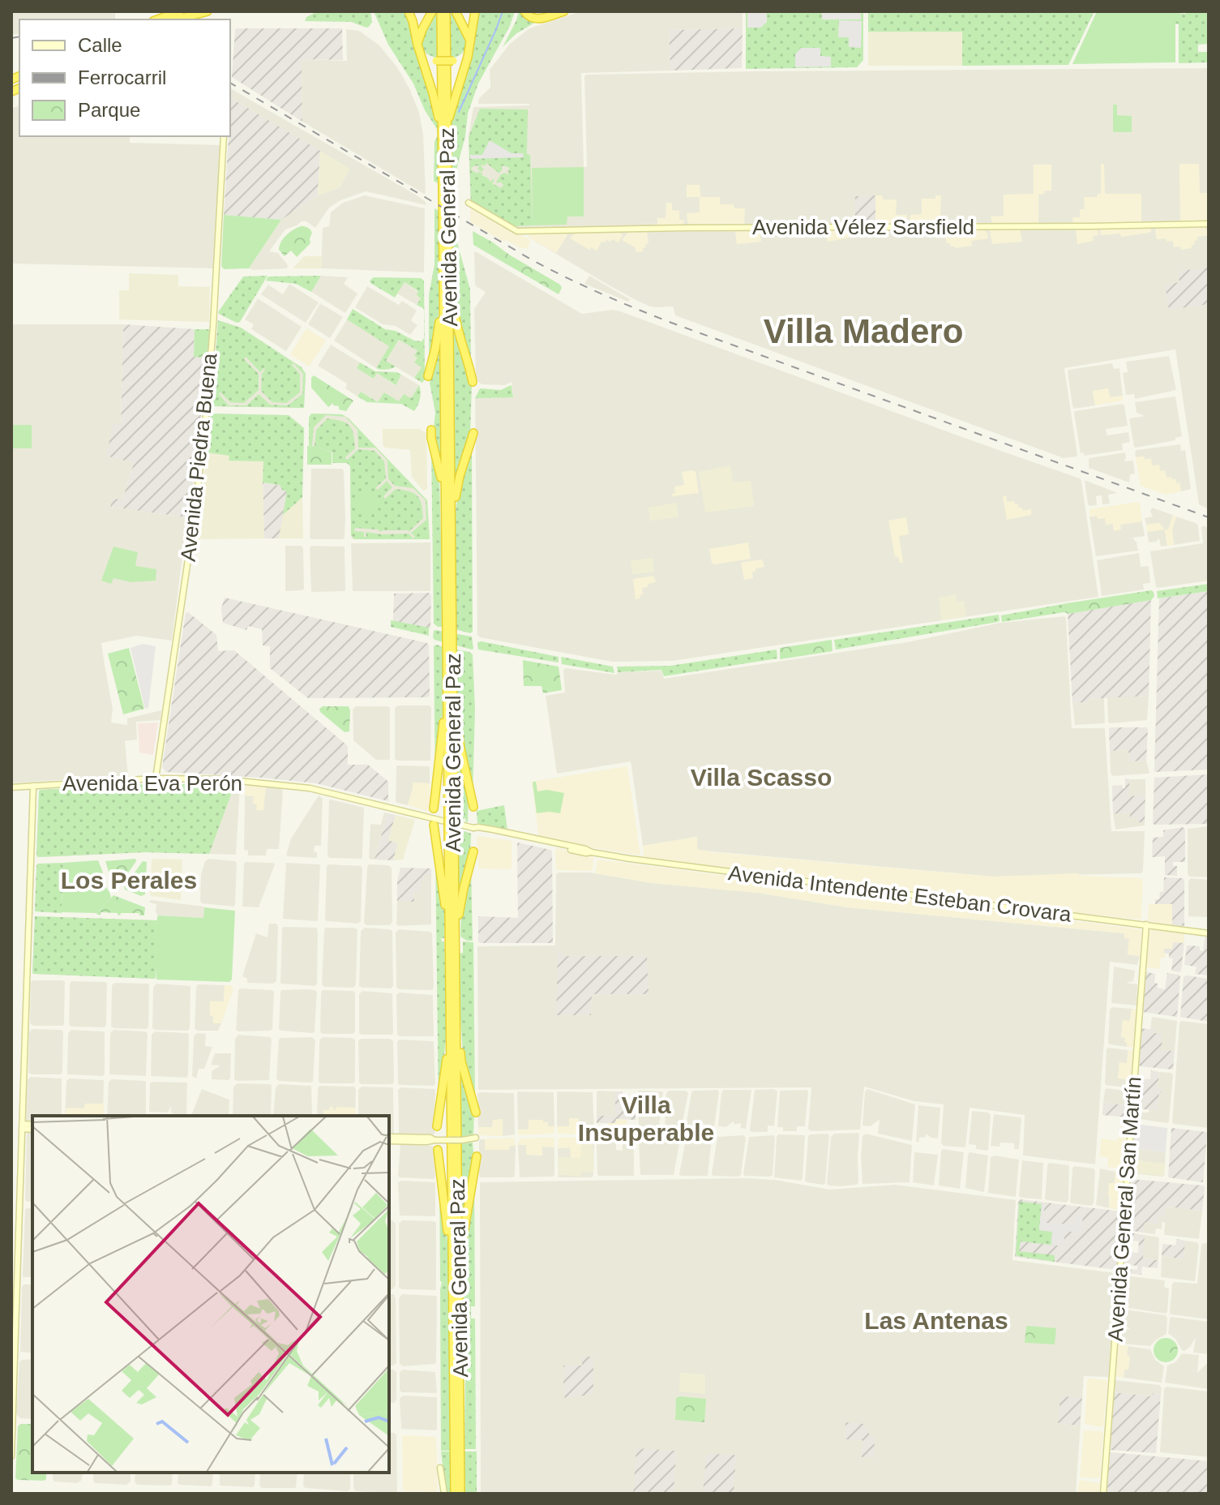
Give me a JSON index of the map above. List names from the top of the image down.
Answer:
{
  "streets": {
    "highway": ["Avenida General Paz"],
    "main road": [
      "Avenida Vélez Sarsfield",
      "Avenida Piedra Buena",
      "Avenida Eva Perón",
      "Avenida Intendente Esteban Crovara",
      "Avenida General San Martín"
    ]
  },
  "crossings": [
    ["Avenida General Paz", "Avenida Eva Perón"],
    ["Avenida Piedra Buena", "Avenida Eva Perón"],
    ["Avenida Eva Perón", "Avenida Intendente Esteban Crovara"],
    ["Avenida Intendente Esteban Crovara", "Avenida General San Martín"]
  ],
  "districts": [
    "Villa Madero",
    "Villa Scasso",
    "Los Perales",
    "Villa Insuperable",
    "Las Antenas"
  ],
  "legend": ["Calle", "Ferrocarril", "Parque"]
}
